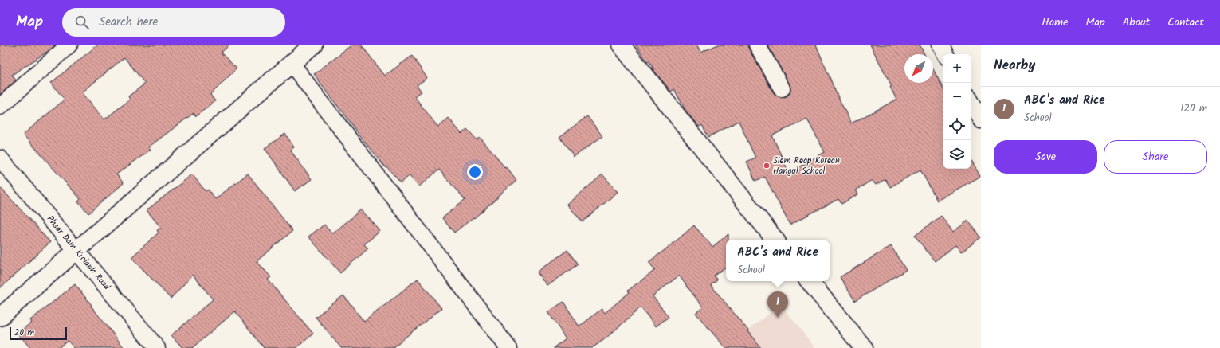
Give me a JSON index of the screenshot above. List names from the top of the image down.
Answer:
{
  "streets": {
    "street": ["Phsar Dam Krolanh Road"]
  },
  "places": ["Siem Reap Korean Hangul School"],
  "scale_bar": "20 m",
  "north": "bottom left",
  "page": {
    "header": "Map",
    "search": "Search here",
    "nav": [
      "Home",
      "Map",
      "About",
      "Contact"
    ],
    "heading": "Nearby",
    "map_buttons": ["+", "−"],
    "list": [
      {
        "mark": "1",
        "name": "ABC's and Rice",
        "note": "School",
        "value": "120 m"
      }
    ],
    "buttons": ["Save", "Share"],
    "popup": ["ABC's and Rice", "School"],
    "pins": "1",
    "scale": "20 m"
  }
}
